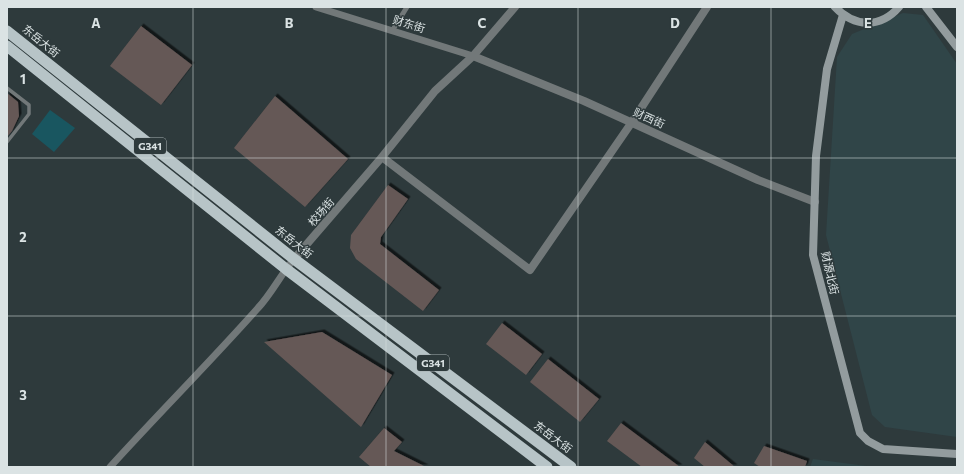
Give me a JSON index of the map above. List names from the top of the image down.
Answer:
{
  "streets": {
    "highway": ["东岳大街", "G341"],
    "main road": ["财源北街"],
    "street": ["财东街", "财西街", "校场街"]
  },
  "crossings": [
    ["财东街", "财西街"],
    ["财东街", "校场街"],
    ["东岳大街", "校场街"],
    ["财西街", "校场街"],
    ["财西街", "财源北街"],
    ["G341", "校场街"]
  ],
  "grid": {
    "columns": [
      "A",
      "B",
      "C",
      "D",
      "E"
    ],
    "rows": ["1", "2", "3"]
  }
}
